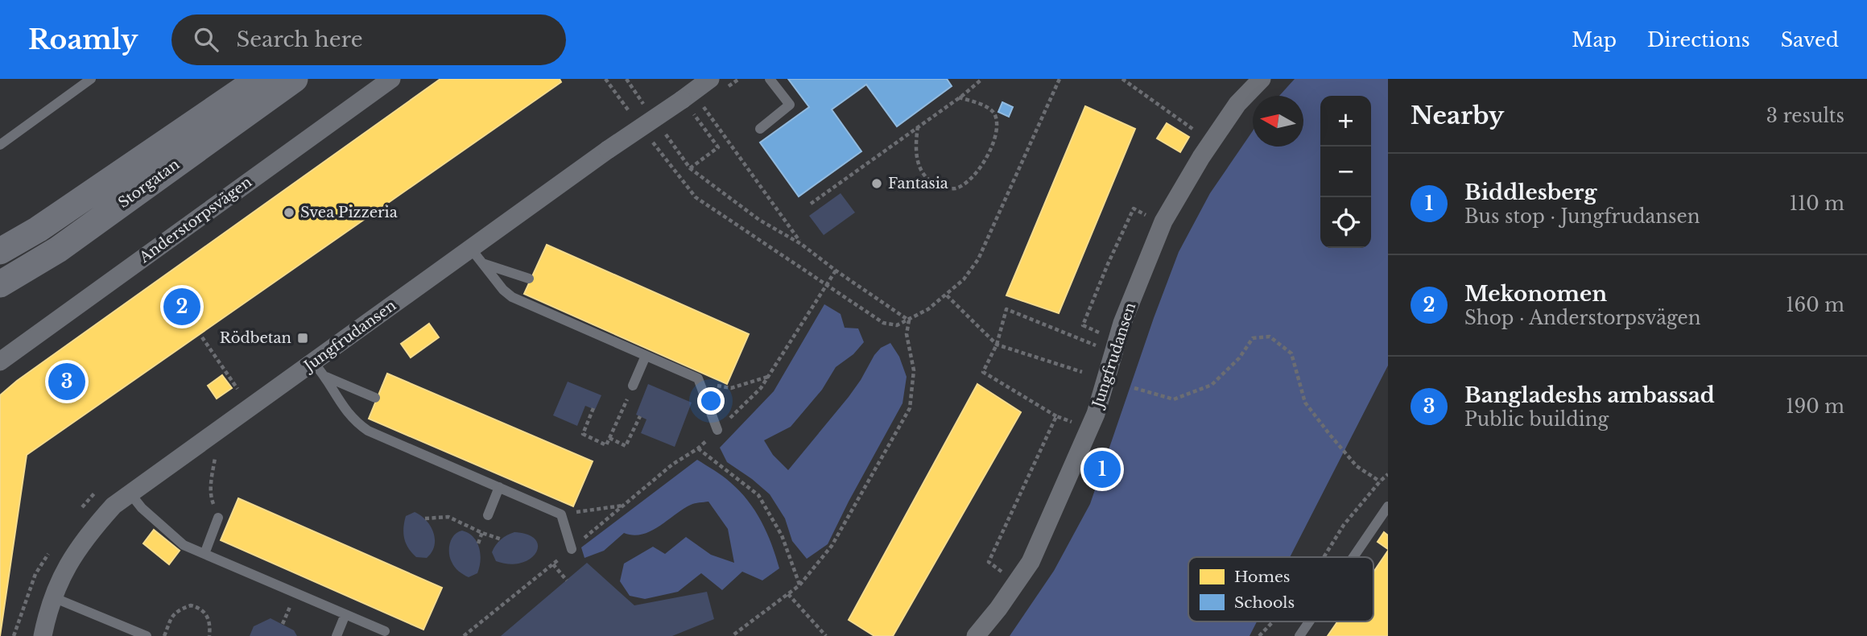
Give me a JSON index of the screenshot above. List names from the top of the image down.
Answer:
{
  "streets": {
    "street": ["Storgatan", "Anderstorpsvägen", "Jungfrudansen"]
  },
  "places": {
    "other": ["Fantasia", "Svea Pizzeria"],
    "transit": ["Rödbetan"]
  },
  "legend": ["Homes", "Schools"],
  "north": "left",
  "page": {
    "header": "Roamly",
    "search": "Search here",
    "nav": ["Map", "Directions", "Saved"],
    "heading": ["Nearby", "3 results"],
    "map_buttons": ["+", "−"],
    "list": [
      {
        "mark": "1",
        "name": "Biddlesberg",
        "note": "Bus stop · Jungfrudansen",
        "value": "110 m"
      },
      {
        "mark": "2",
        "name": "Mekonomen",
        "note": "Shop · Anderstorpsvägen",
        "value": "160 m"
      },
      {
        "mark": "3",
        "name": "Bangladeshs ambassad",
        "note": "Public building",
        "value": "190 m"
      }
    ],
    "pins": ["2", "3", "1"]
  }
}
